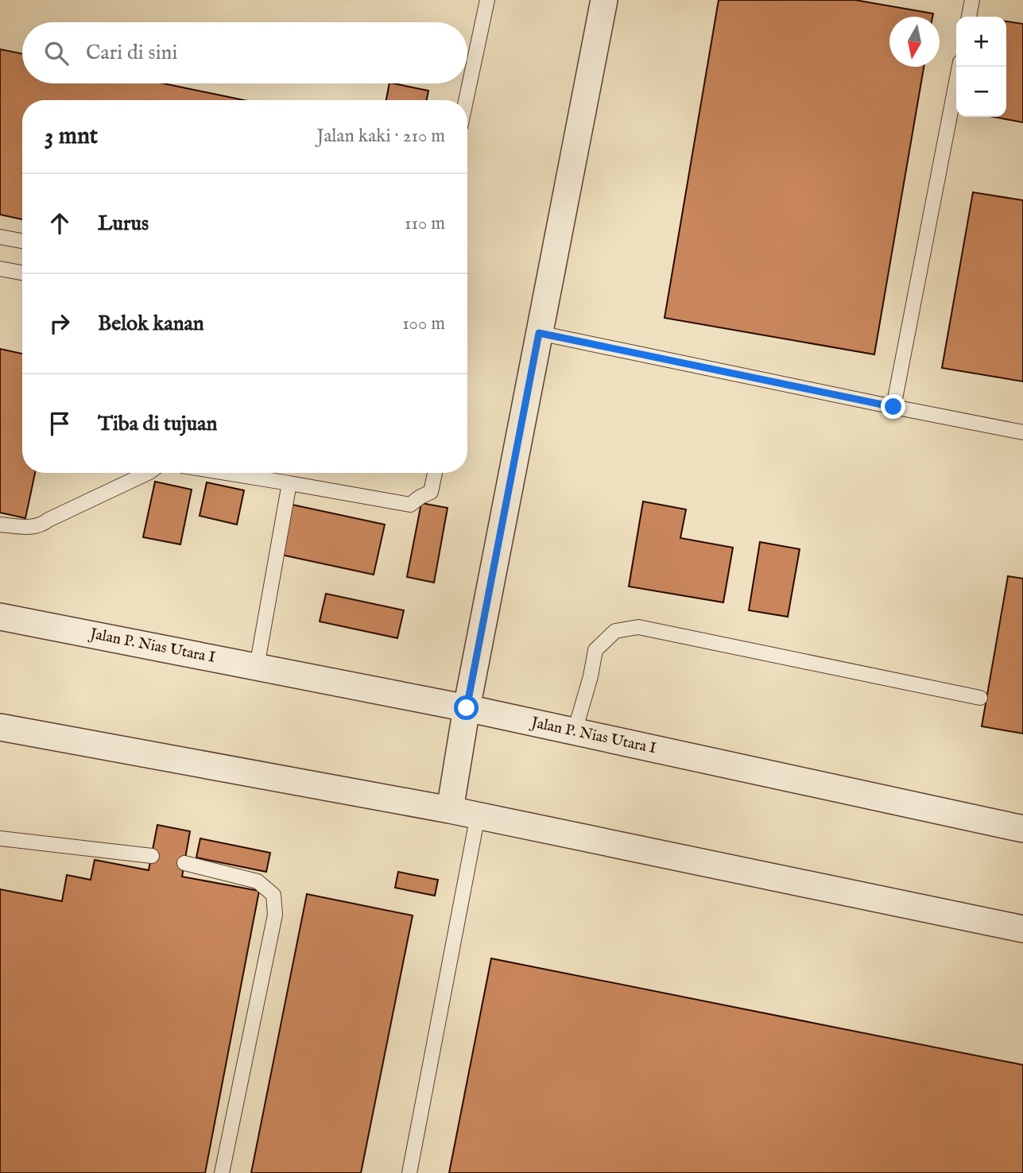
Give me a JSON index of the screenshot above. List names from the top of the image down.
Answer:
{
  "streets": {
    "street": ["Jalan P. Nias Utara I"]
  },
  "north": "bottom",
  "page": {
    "map_buttons": ["+", "−"],
    "search": "Cari di sini",
    "heading": ["3 mnt", "Jalan kaki · 210 m"],
    "list": [
      ["Lurus", "110 m"],
      ["Belok kanan", "100 m"],
      "Tiba di tujuan"
    ]
  }
}
